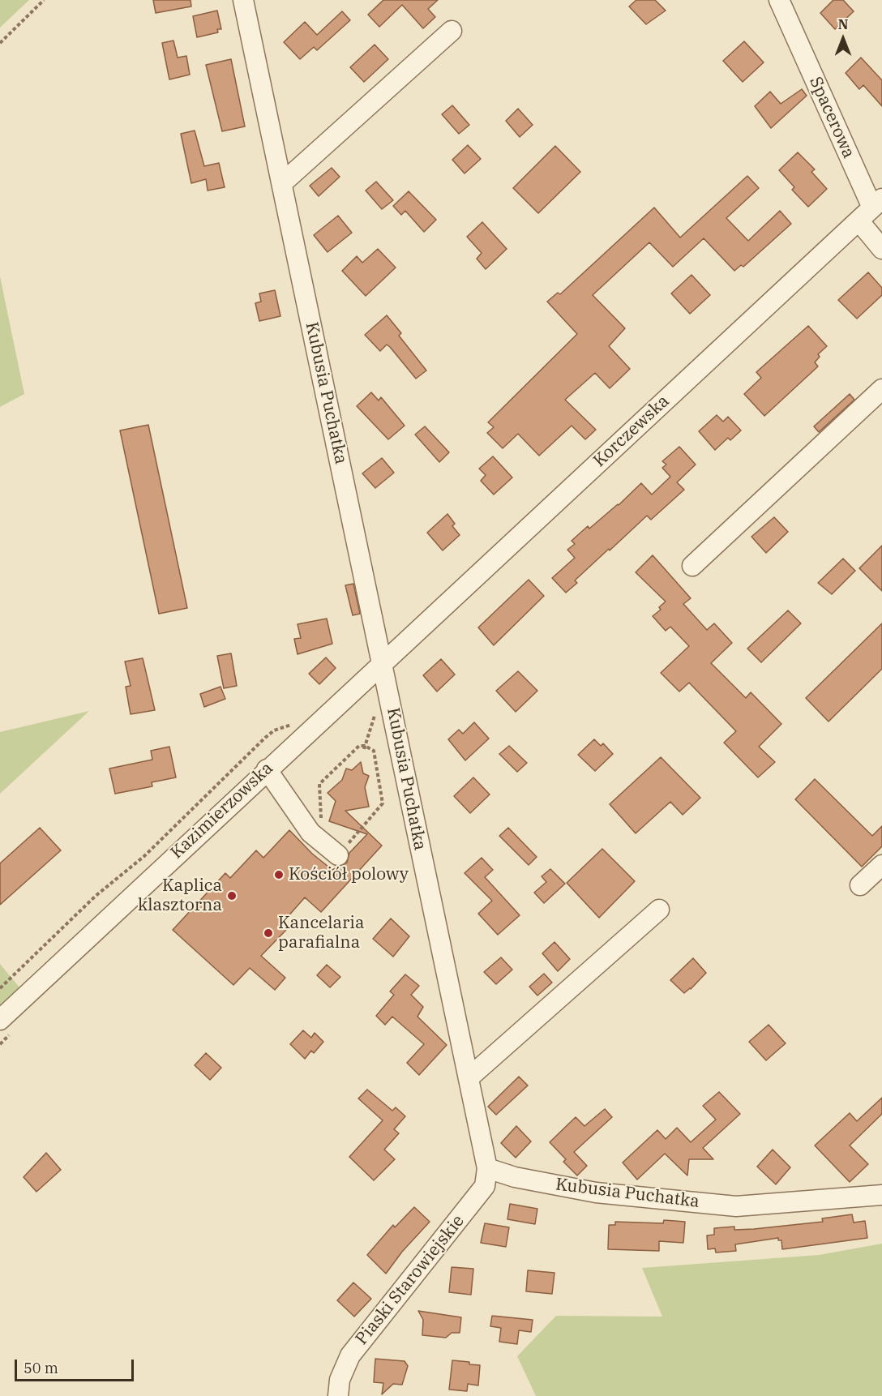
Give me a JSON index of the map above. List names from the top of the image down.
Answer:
{
  "streets": {
    "street": [
      "Spacerowa",
      "Kubusia Puchatka",
      "Korczewska",
      "Kazimierzowska",
      "Piaski Starowiejskie"
    ]
  },
  "crossings": [
    ["Spacerowa", "Korczewska"],
    ["Kubusia Puchatka", "Korczewska"],
    ["Kubusia Puchatka", "Kazimierzowska"],
    ["Kubusia Puchatka", "Piaski Starowiejskie"],
    ["Korczewska", "Kazimierzowska"]
  ],
  "places": ["Kościół polowy", "Kaplica klasztorna", "Kancelaria parafialna"],
  "scale_bar": "50 m",
  "north": "top"
}
